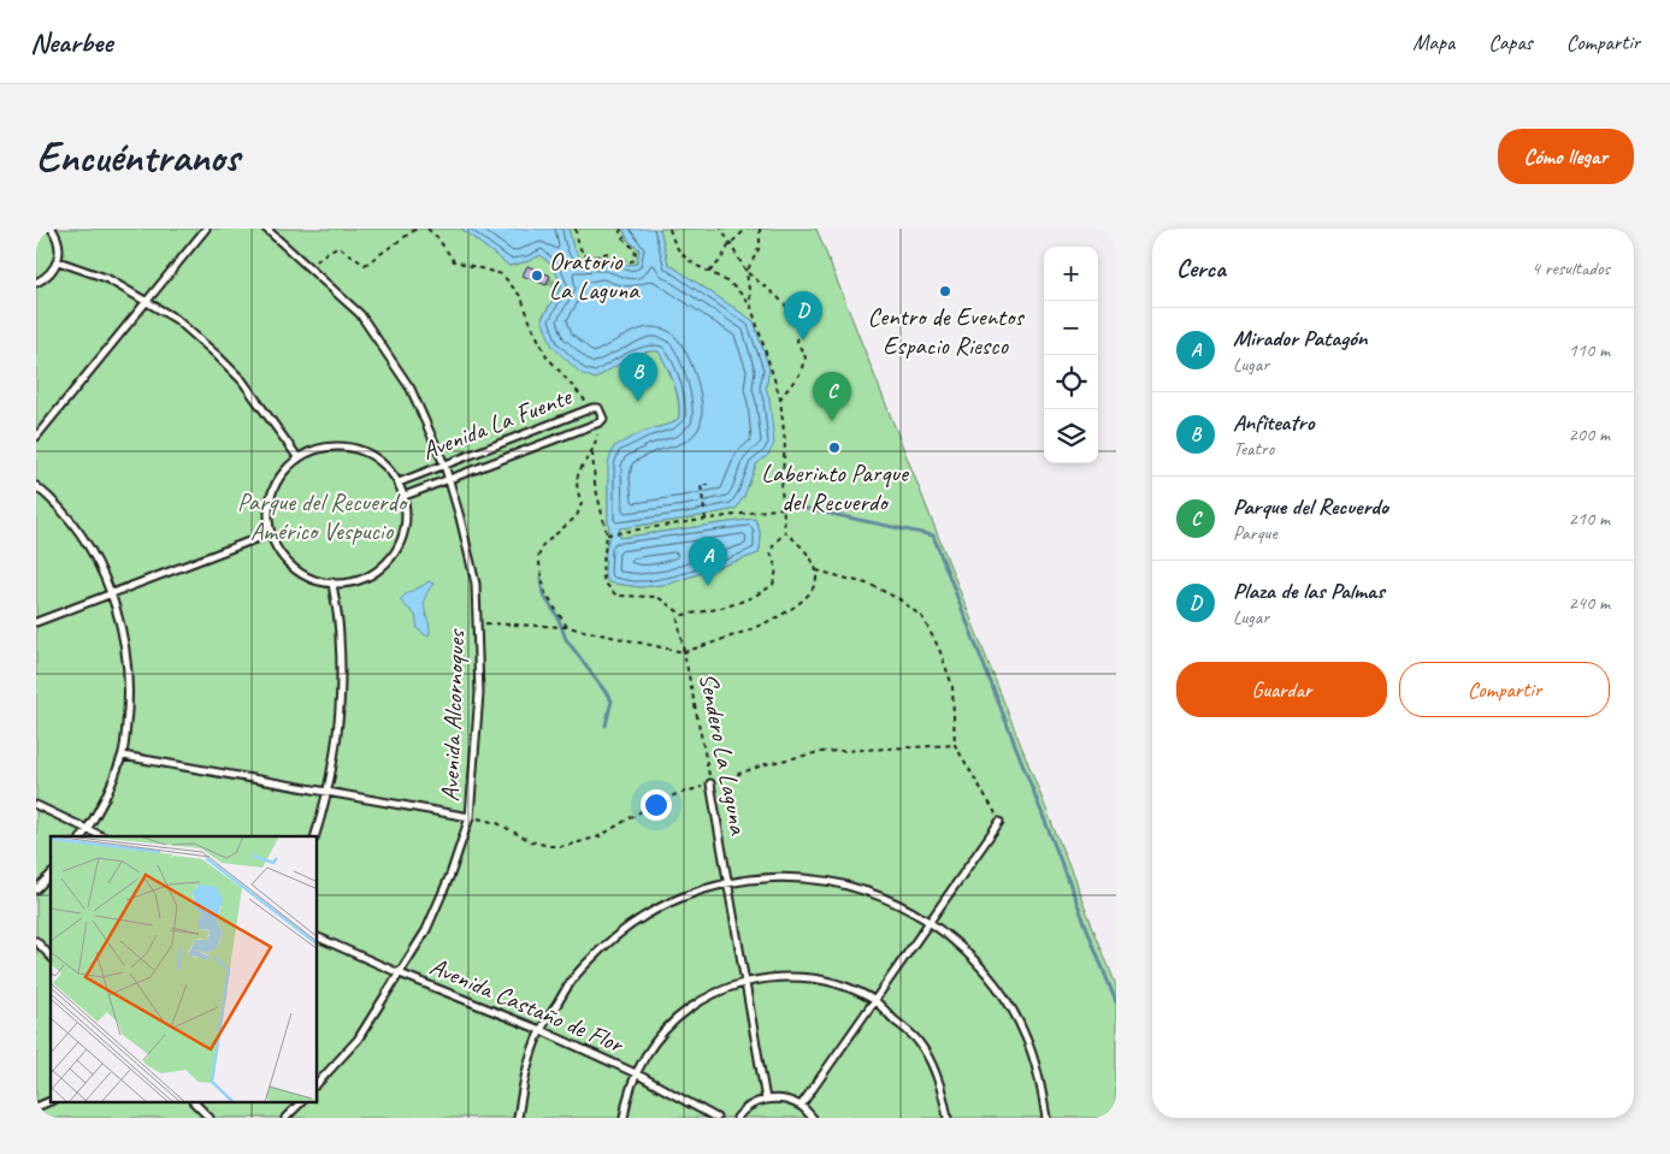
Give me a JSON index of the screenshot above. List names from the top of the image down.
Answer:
{
  "streets": {
    "lane": [
      "Avenida La Fuente",
      "Avenida Alcornoques",
      "Sendero La Laguna",
      "Avenida Castaño de Flor"
    ]
  },
  "crossings": [
    ["Avenida La Fuente", "Avenida Alcornoques"],
    ["Avenida Alcornoques", "Avenida Castaño de Flor"]
  ],
  "parks": ["Parque del Recuerdo Américo Vespucio"],
  "places": ["Oratorio La Laguna", "Centro de Eventos Espacio Riesco", "Laberinto Parque del Recuerdo"],
  "page": {
    "header": "Nearbee",
    "nav": ["Mapa", "Capas", "Compartir"],
    "buttons": [
      "Cómo llegar",
      ["Guardar", "Compartir"]
    ],
    "title": "Encuéntranos",
    "heading": ["Cerca", "4 resultados"],
    "map_buttons": ["+", "−"],
    "pins": [
      "D",
      "B",
      "C",
      "A"
    ],
    "list": [
      {
        "mark": "A",
        "name": "Mirador Patagón",
        "note": "Lugar",
        "value": "110 m"
      },
      {
        "mark": "B",
        "name": "Anfiteatro",
        "note": "Teatro",
        "value": "200 m"
      },
      {
        "mark": "C",
        "name": "Parque del Recuerdo",
        "note": "Parque",
        "value": "210 m"
      },
      {
        "mark": "D",
        "name": "Plaza de las Palmas",
        "note": "Lugar",
        "value": "240 m"
      }
    ]
  }
}
